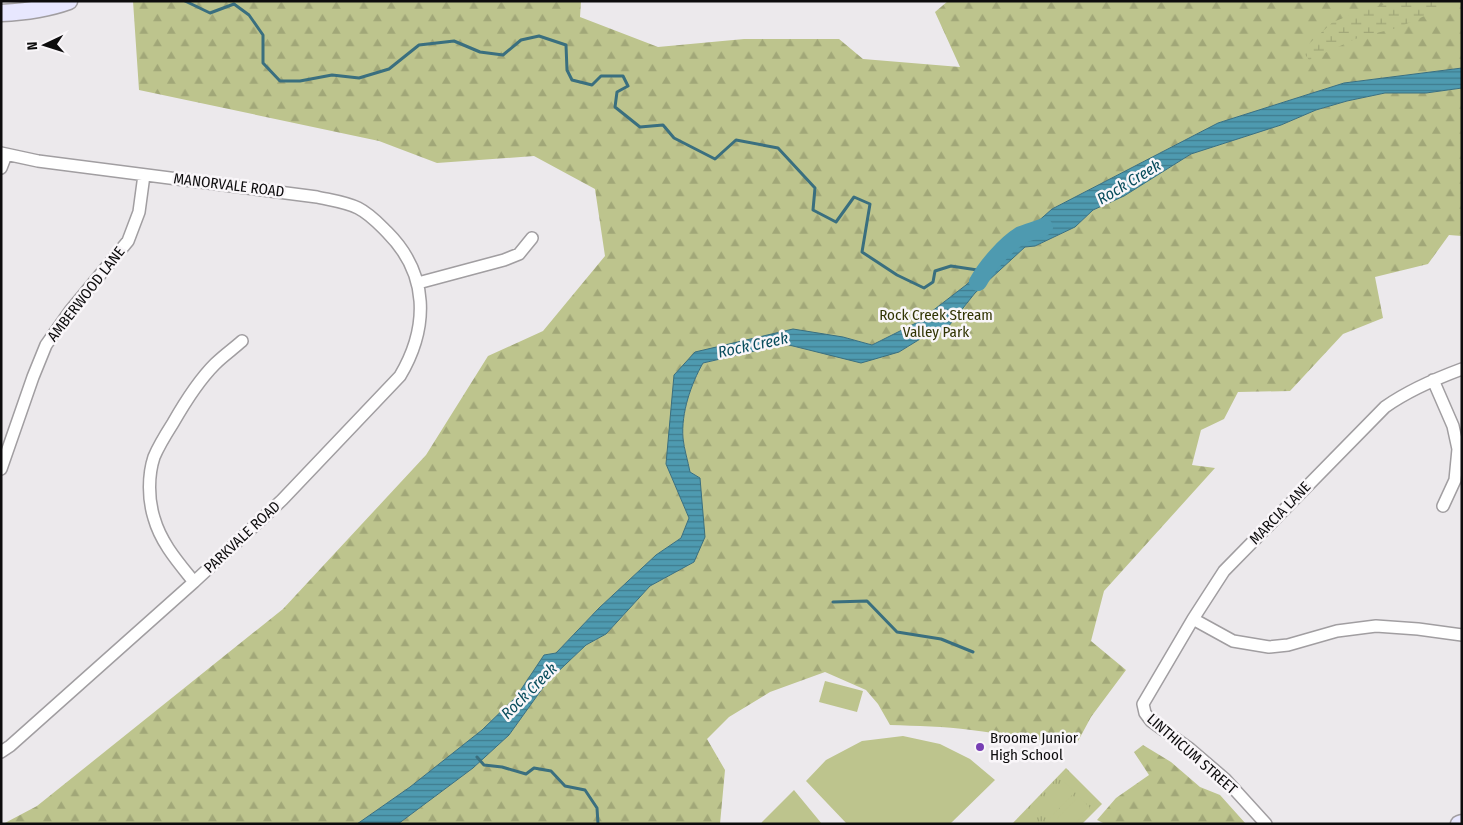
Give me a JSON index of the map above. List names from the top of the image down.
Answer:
{
  "streets": {
    "street": [
      "MANORVALE ROAD",
      "AMBERWOOD LANE",
      "MARCIA LANE",
      "PARKVALE ROAD",
      "LINTHICUM STREET"
    ]
  },
  "crossings": [
    ["MANORVALE ROAD", "AMBERWOOD LANE"],
    ["MANORVALE ROAD", "PARKVALE ROAD"],
    ["MARCIA LANE", "LINTHICUM STREET"]
  ],
  "water": ["Rock Creek"],
  "parks": ["Rock Creek Stream Valley Park"],
  "places": ["Broome Junior High School"],
  "north": "left"
}
